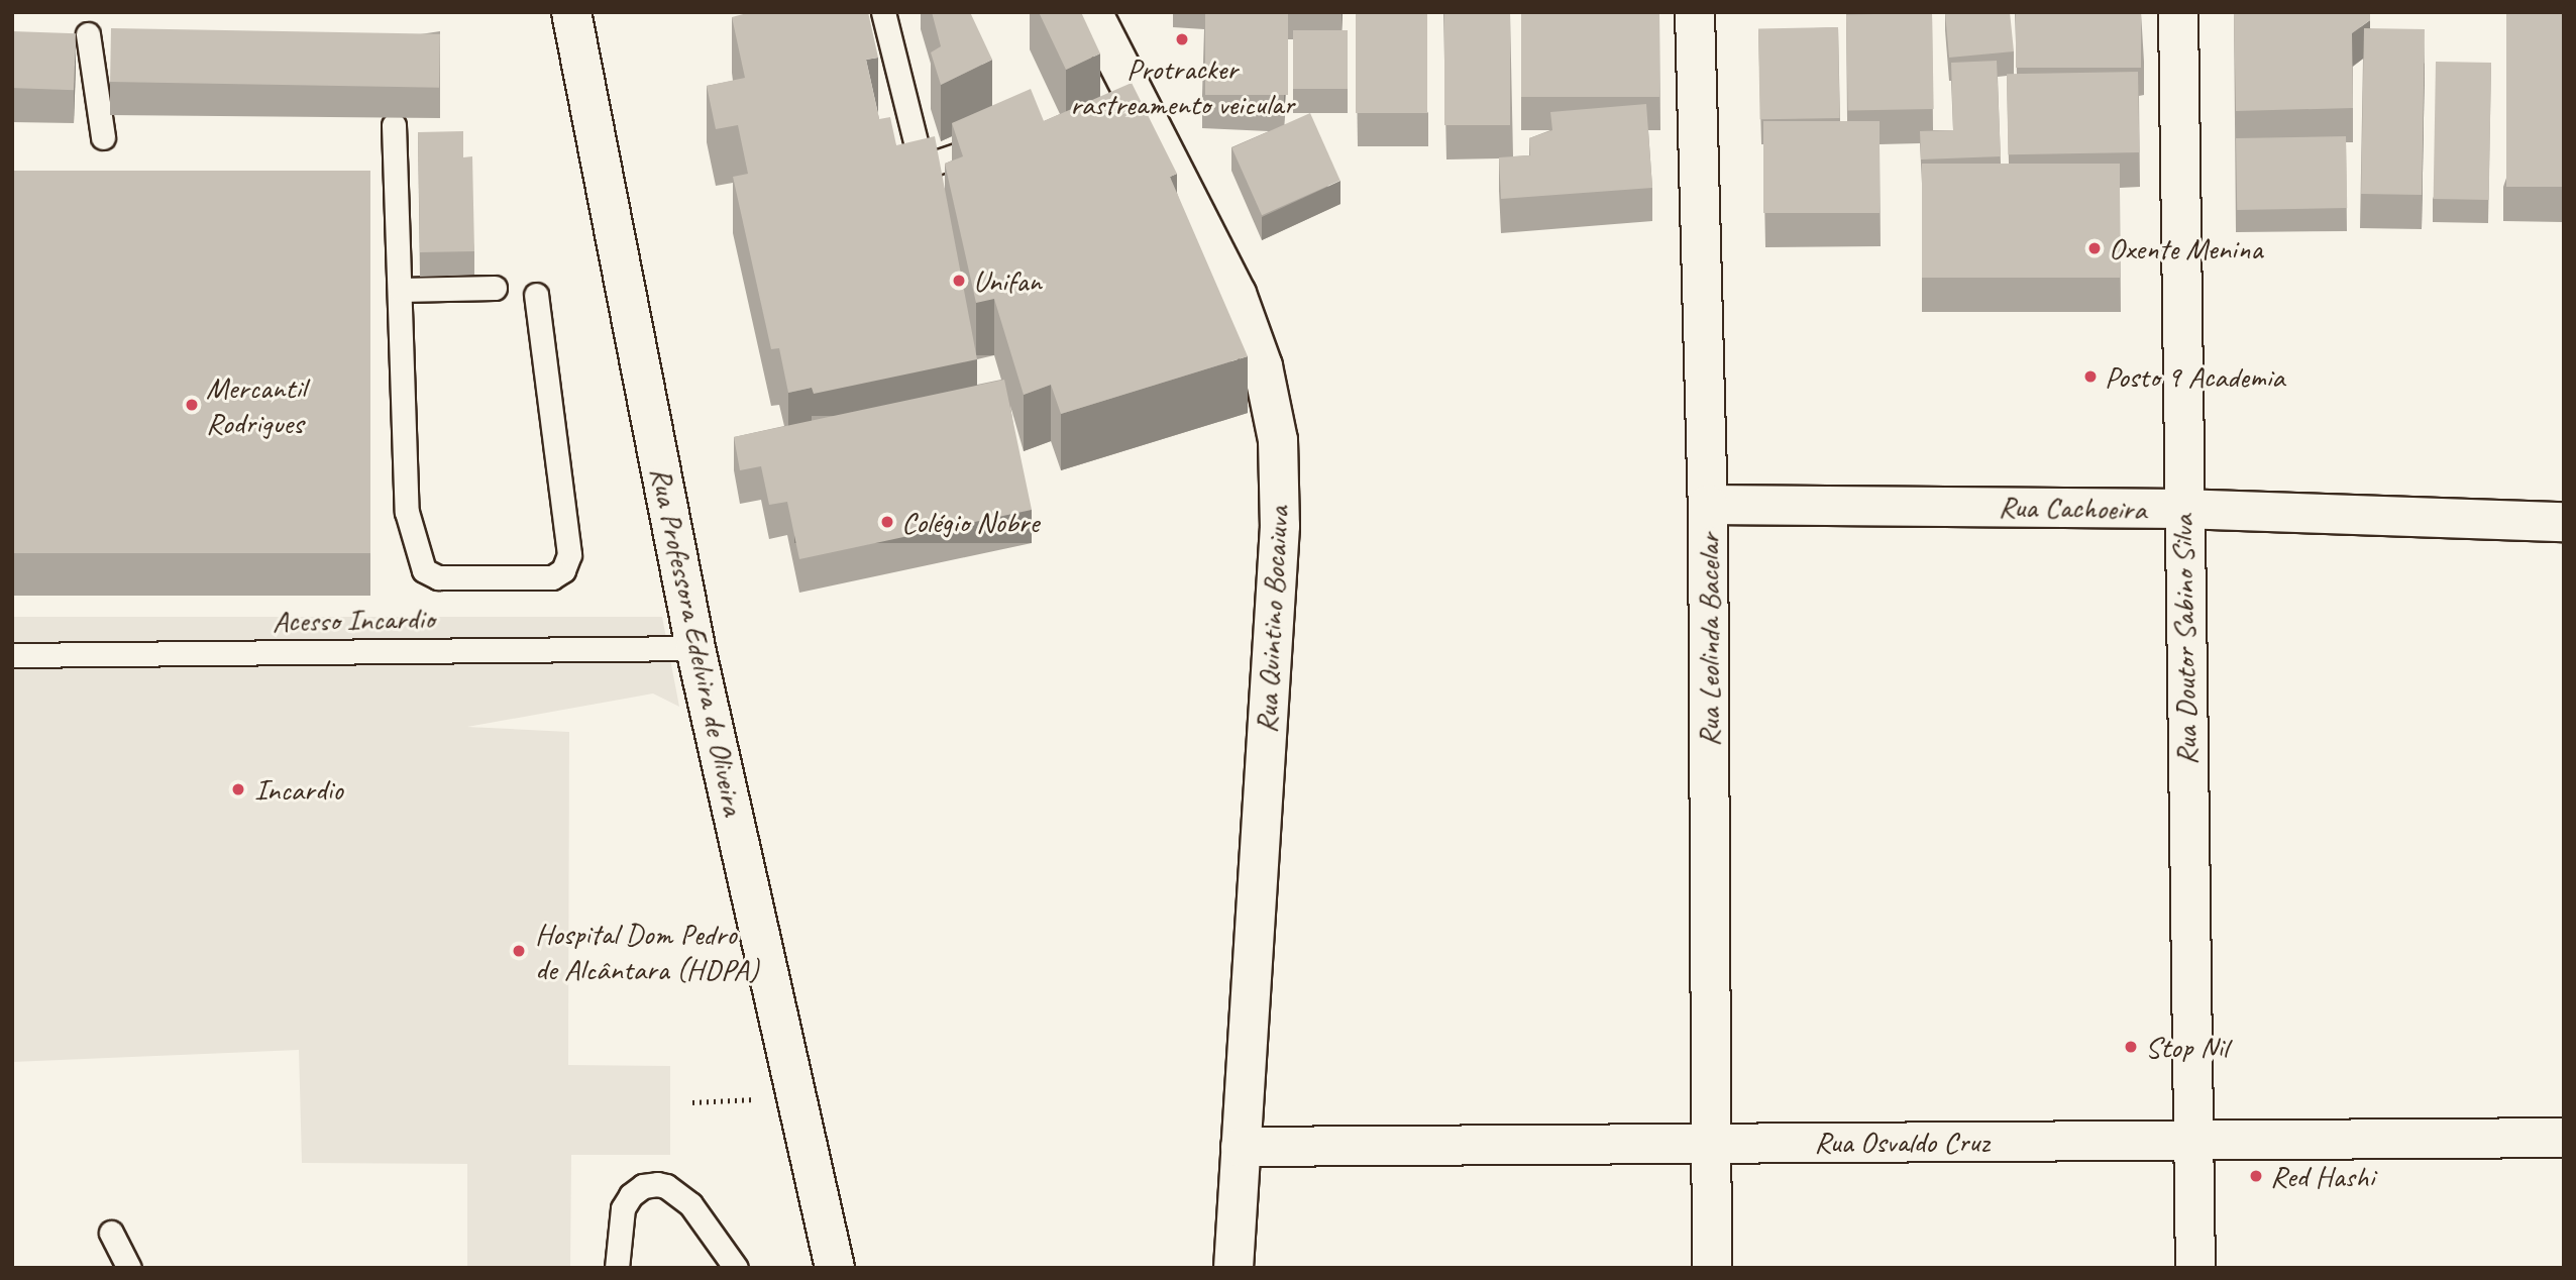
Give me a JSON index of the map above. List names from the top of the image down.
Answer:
{
  "streets": {
    "street": [
      "Rua Cachoeira",
      "Rua Quintino Bocaiuva",
      "Rua Leolinda Bacelar",
      "Rua Doutor Sabino Silva",
      "Rua Professora Edelvira de Oliveira",
      "Rua Osvaldo Cruz"
    ],
    "lane": ["Acesso Incardio"]
  },
  "crossings": [
    ["Rua Cachoeira", "Rua Leolinda Bacelar"],
    ["Rua Cachoeira", "Rua Doutor Sabino Silva"],
    ["Acesso Incardio", "Rua Professora Edelvira de Oliveira"],
    ["Rua Quintino Bocaiuva", "Rua Osvaldo Cruz"],
    ["Rua Leolinda Bacelar", "Rua Osvaldo Cruz"],
    ["Rua Doutor Sabino Silva", "Rua Osvaldo Cruz"]
  ],
  "places": [
    "Protracker rastreamento veicular",
    "Oxente Menina",
    "Unifan",
    "Posto 9 Academia",
    "Mercantil Rodrigues",
    "Colégio Nobre",
    "Incardio",
    "Hospital Dom Pedro de Alcântara (HDPA)",
    "Stop Nil",
    "Red Hashi"
  ]
}
